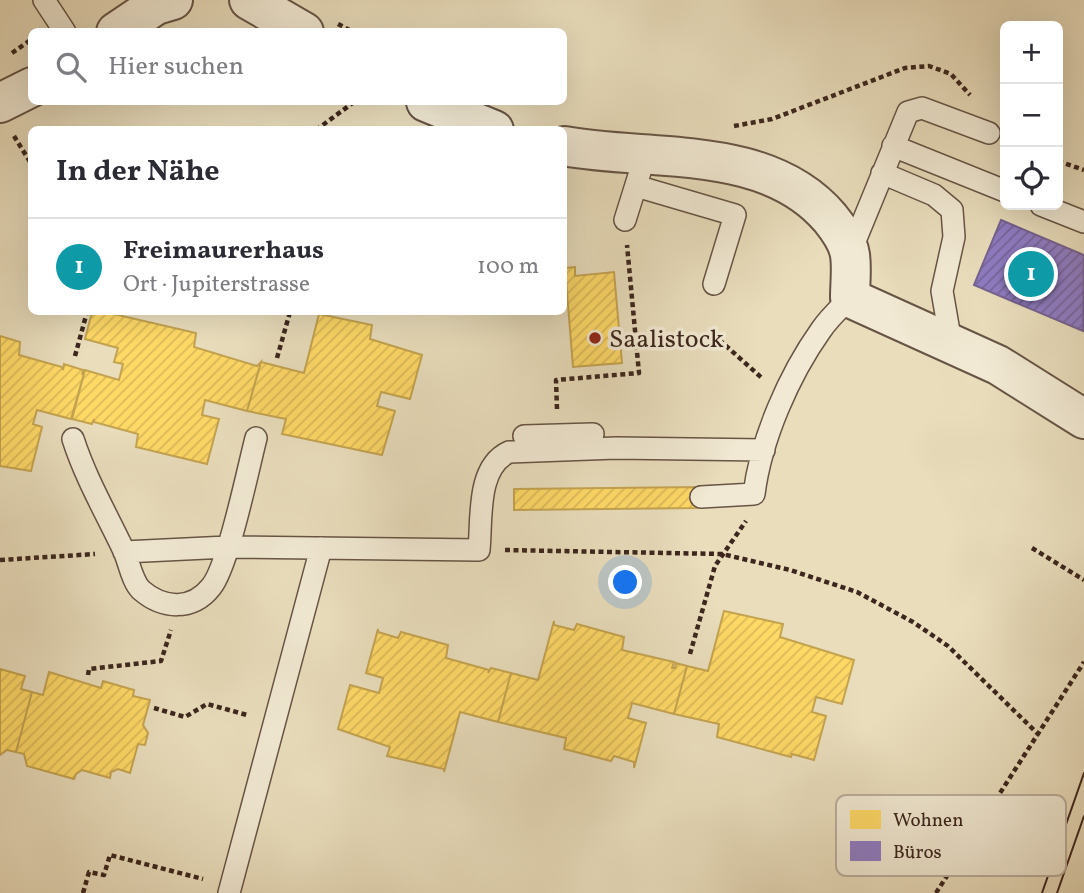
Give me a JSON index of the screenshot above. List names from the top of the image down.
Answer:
{
  "places": ["Saalistock"],
  "legend": ["Wohnen", "Büros"],
  "page": {
    "map_buttons": ["+", "−"],
    "search": "Hier suchen",
    "heading": "In der Nähe",
    "list": [
      {
        "mark": "1",
        "name": "Freimaurerhaus",
        "note": "Ort · Jupiterstrasse",
        "value": "100 m"
      }
    ],
    "pins": "1"
  }
}
